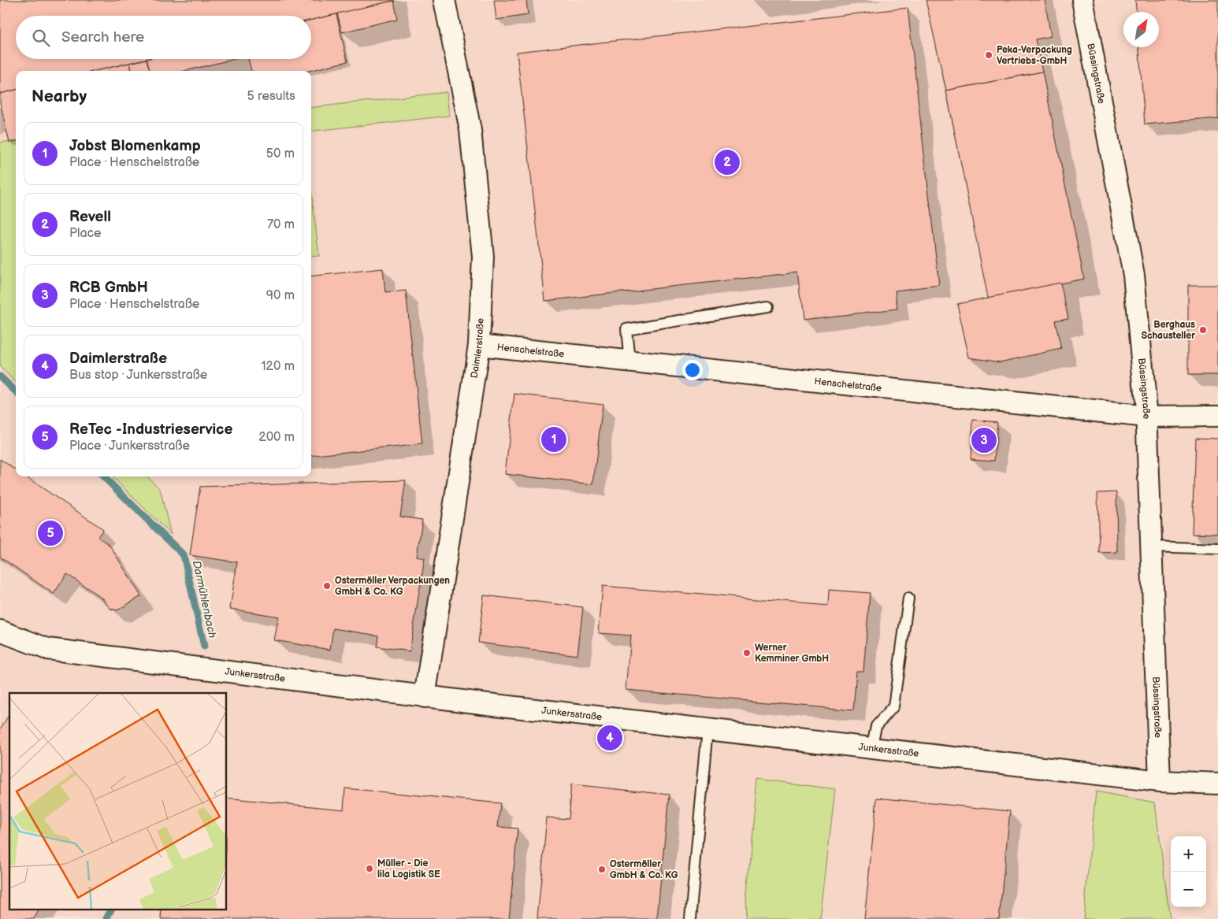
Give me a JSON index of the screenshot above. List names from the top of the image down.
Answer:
{
  "streets": {
    "street": [
      "Büssingstraße",
      "Daimlerstraße",
      "Henschelstraße",
      "Junkersstraße"
    ]
  },
  "crossings": [
    ["Büssingstraße", "Henschelstraße"],
    ["Büssingstraße", "Junkersstraße"],
    ["Daimlerstraße", "Henschelstraße"],
    ["Daimlerstraße", "Junkersstraße"]
  ],
  "water": ["Darmühlenbach"],
  "places": [
    "Peka-Verpackung Vertriebs-GmbH",
    "Berghaus Schausteller",
    "Ostermöller Verpackungen GmbH & Co. KG",
    "Werner Kemminer GmbH",
    "Müller - Die lila Logistik SE",
    "Ostermöller GmbH & Co. KG"
  ],
  "north": "top right",
  "page": {
    "search": "Search here",
    "heading": ["Nearby", "5 results"],
    "list": [
      {
        "mark": "1",
        "name": "Jobst Blomenkamp",
        "note": "Place · Henschelstraße",
        "value": "50 m"
      },
      {
        "mark": "2",
        "name": "Revell",
        "note": "Place",
        "value": "70 m"
      },
      {
        "mark": "3",
        "name": "RCB GmbH",
        "note": "Place · Henschelstraße",
        "value": "90 m"
      },
      {
        "mark": "4",
        "name": "Daimlerstraße",
        "note": "Bus stop · Junkersstraße",
        "value": "120 m"
      },
      {
        "mark": "5",
        "name": "ReTec -Industrieservice",
        "note": "Place · Junkersstraße",
        "value": "200 m"
      }
    ],
    "pins": [
      "2",
      "1",
      "3",
      "5",
      "4"
    ],
    "map_buttons": ["+", "−"]
  }
}
